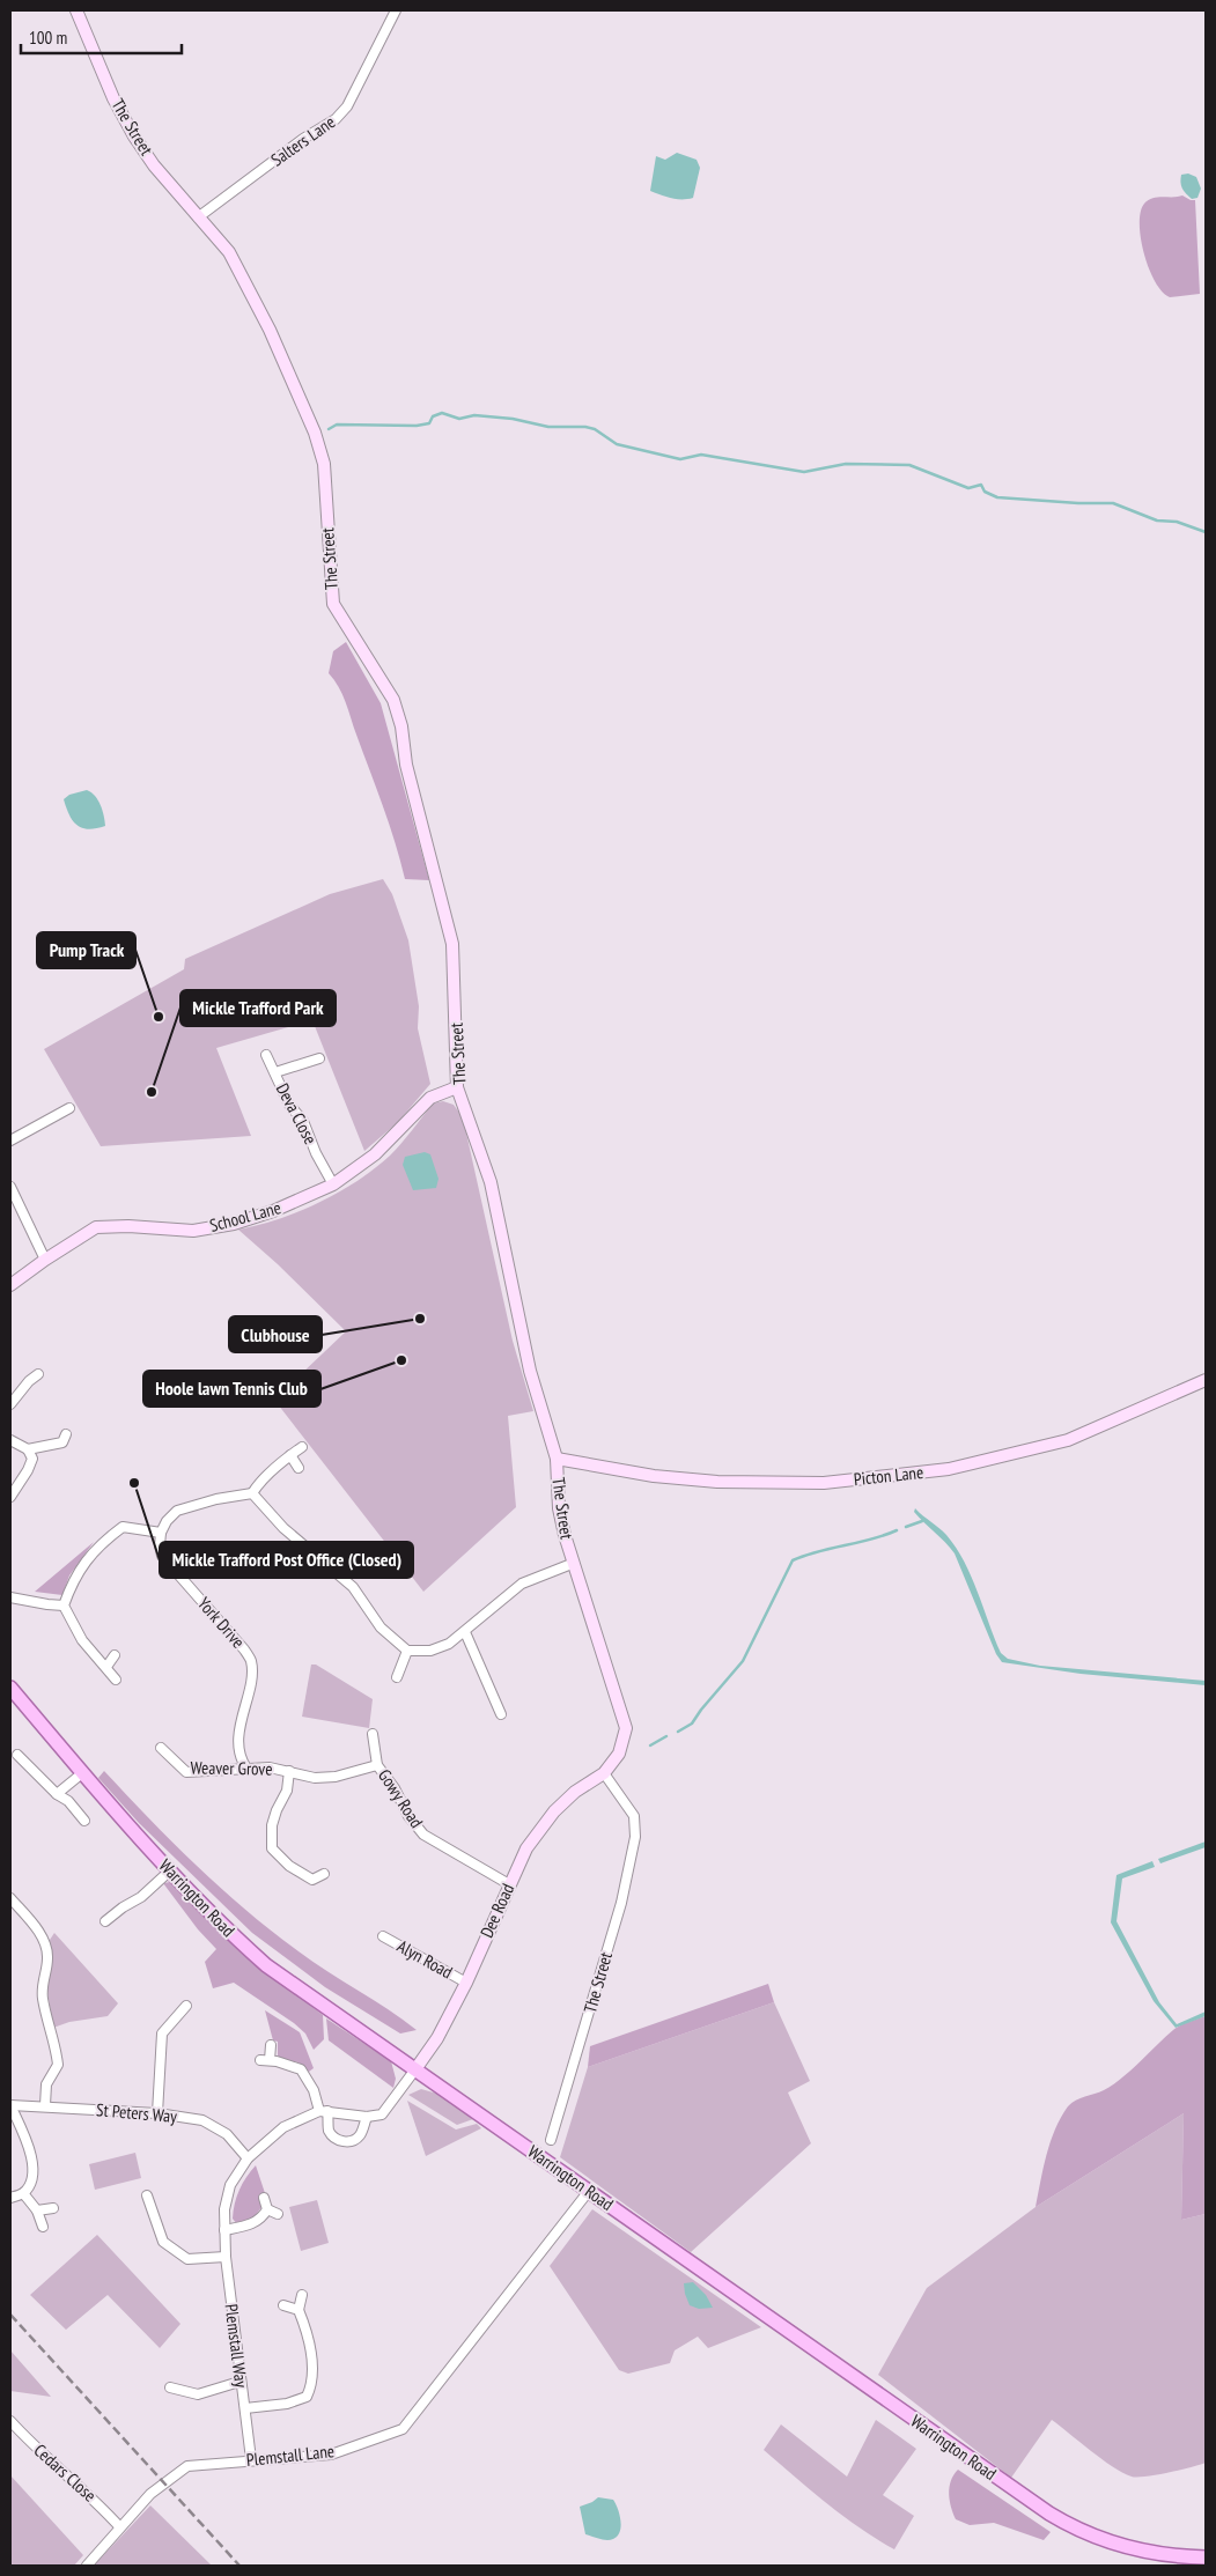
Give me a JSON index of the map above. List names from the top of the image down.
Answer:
{
  "streets": {
    "main road": ["Warrington Road"],
    "street": [
      "The Street",
      "Salters Lane",
      "Deva Close",
      "School Lane",
      "Picton Lane",
      "York Drive",
      "Weaver Grove",
      "Gowy Road",
      "Dee Road",
      "Alyn Road",
      "St Peters Way",
      "Plemstall Way",
      "Plemstall Lane",
      "Cedars Close"
    ]
  },
  "crossings": [
    ["The Street", "Salters Lane"],
    ["The Street", "School Lane"],
    ["The Street", "Picton Lane"],
    ["The Street", "Dee Road"],
    ["Deva Close", "School Lane"],
    ["York Drive", "Weaver Grove"],
    ["Weaver Grove", "Gowy Road"],
    ["Gowy Road", "Dee Road"],
    ["Warrington Road", "Dee Road"],
    ["Warrington Road", "Plemstall Lane"],
    ["Dee Road", "Alyn Road"],
    ["St Peters Way", "Plemstall Way"],
    ["Plemstall Way", "Plemstall Lane"],
    ["Plemstall Lane", "Cedars Close"]
  ],
  "places": [
    "Pump Track",
    "Mickle Trafford Park",
    "Clubhouse",
    "Hoole lawn Tennis Club",
    "Mickle Trafford Post Office (Closed)"
  ],
  "scale_bar": "100 m"
}
